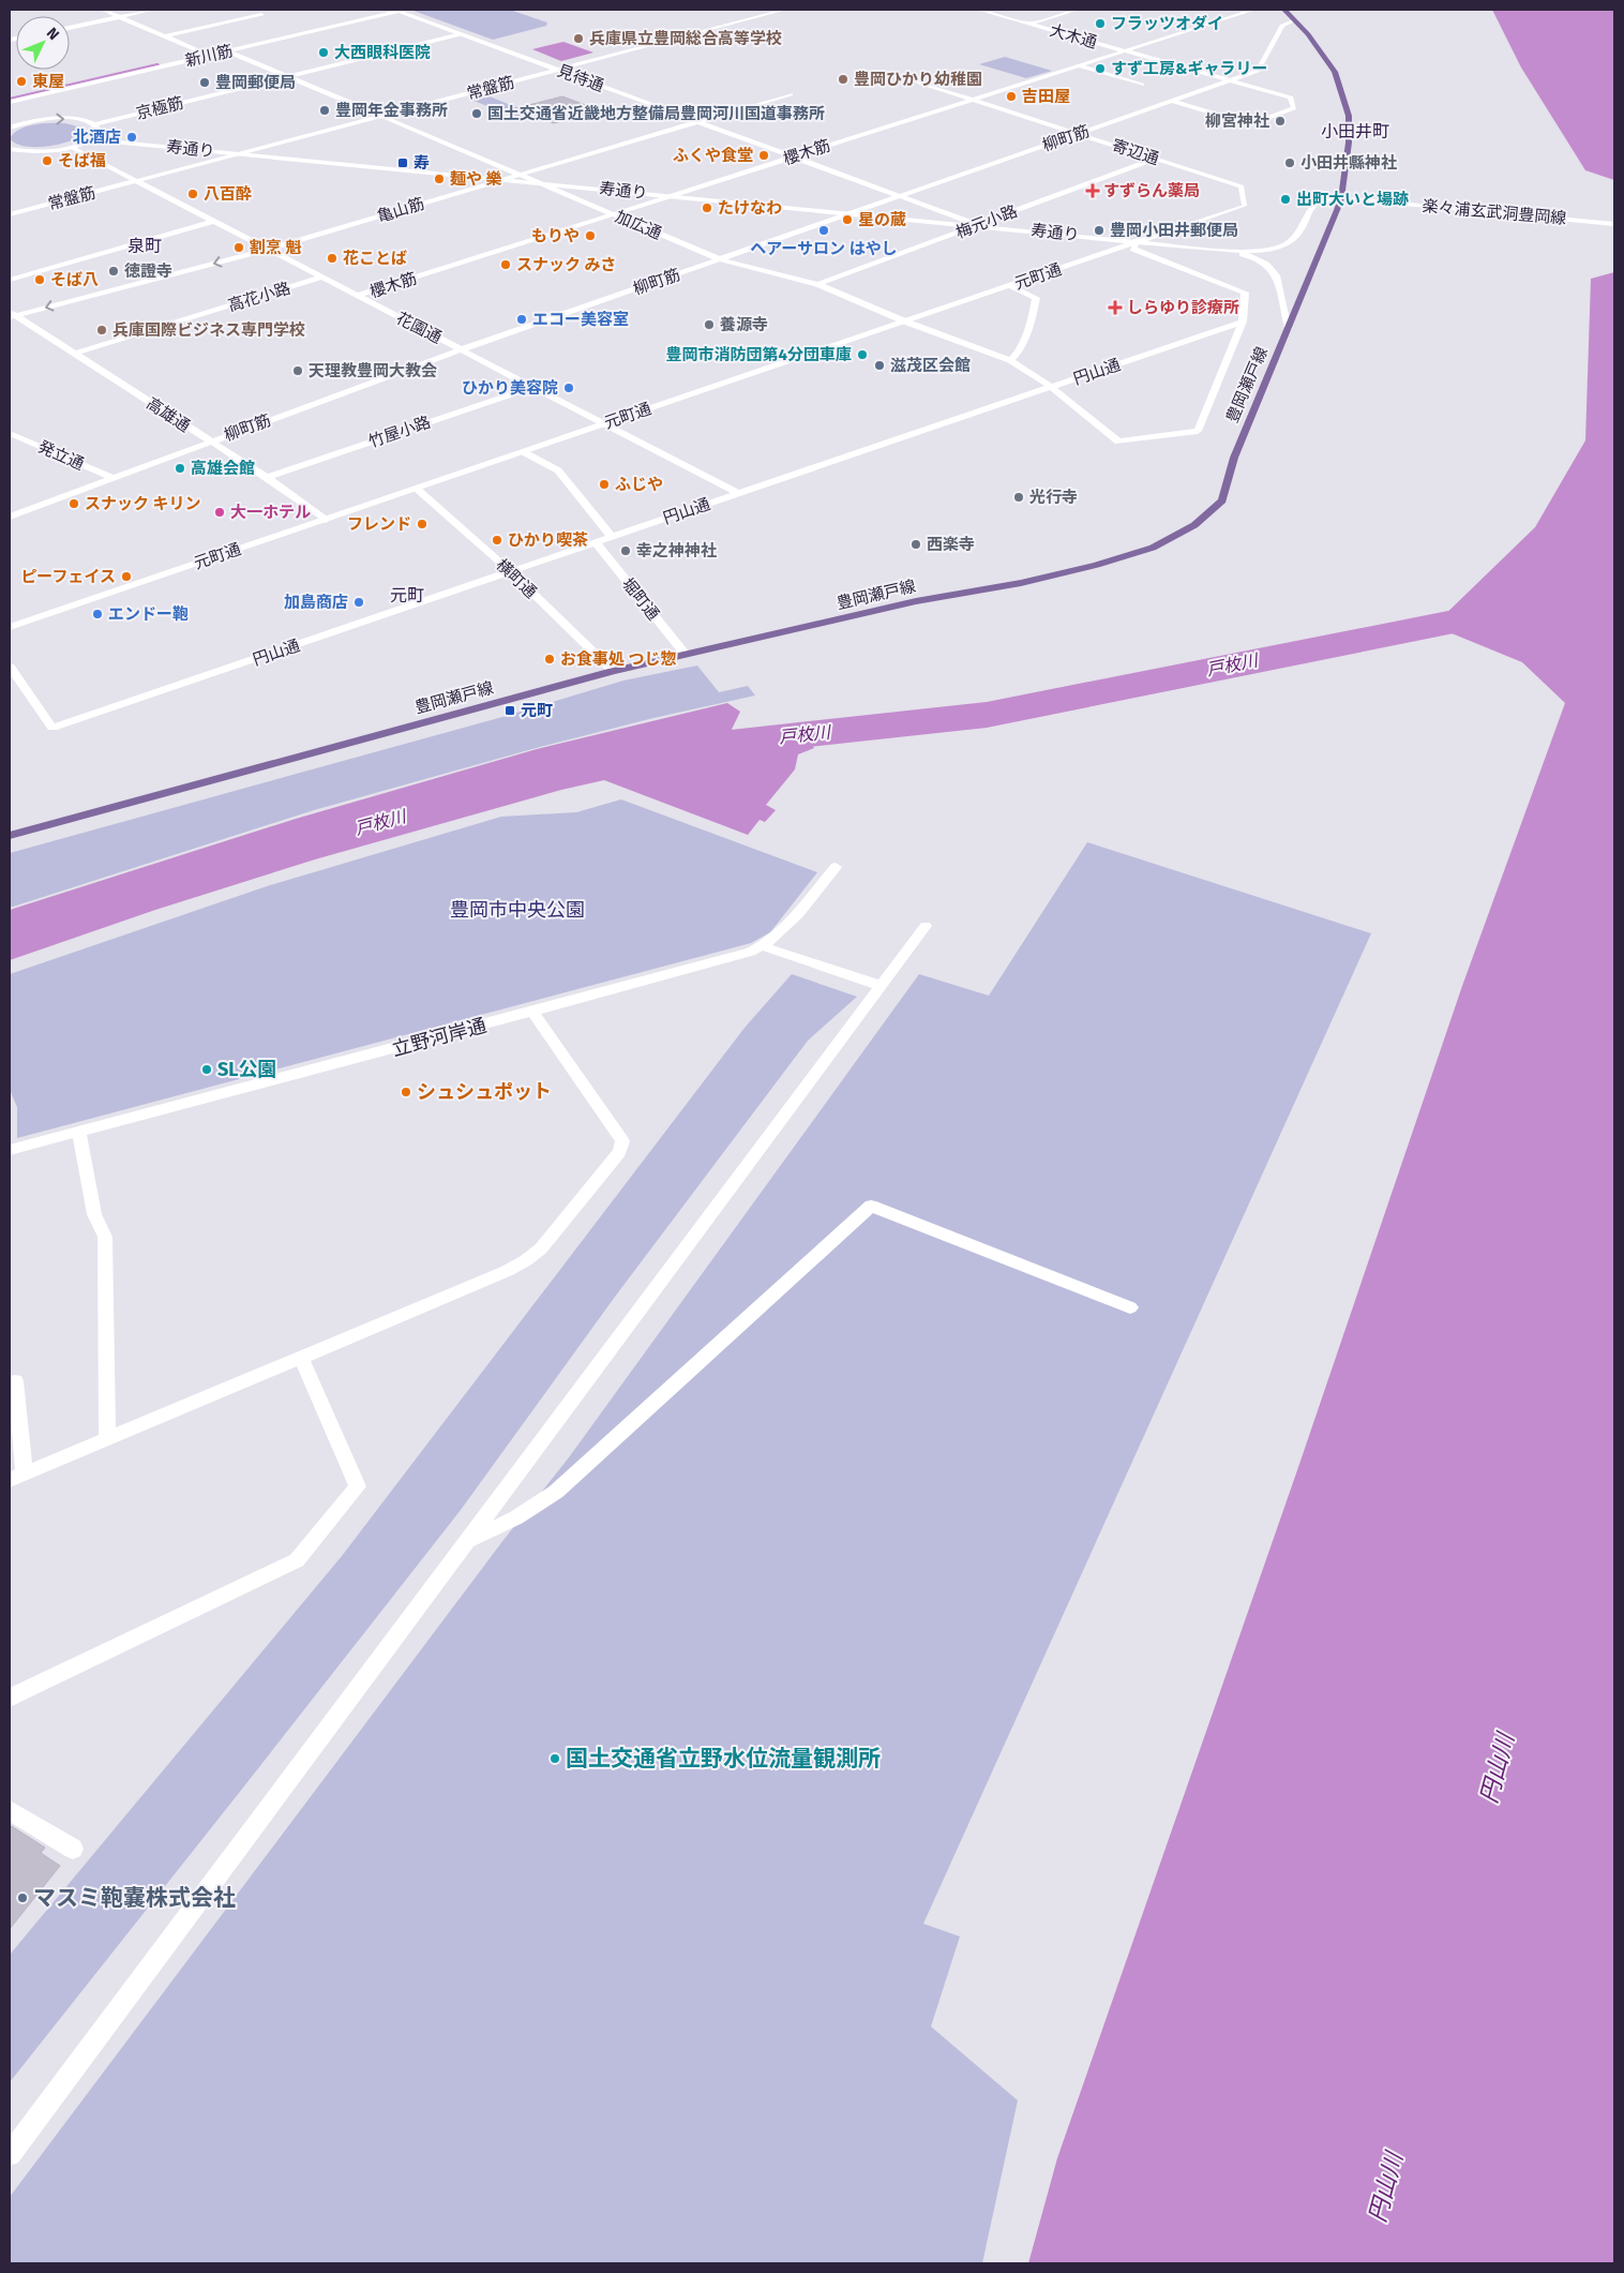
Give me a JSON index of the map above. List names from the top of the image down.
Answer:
{
  "streets": {
    "main road": ["豊岡瀬戸線"],
    "street": [
      "大木通",
      "新川筋",
      "見待通",
      "常盤筋",
      "京極筋",
      "柳町筋",
      "寿通り",
      "櫻木筋",
      "寄辺通",
      "亀山筋",
      "楽々浦玄武洞豊岡線",
      "梅元小路",
      "加広通",
      "元町通",
      "高花小路",
      "花園通",
      "円山通",
      "高雄通",
      "竹屋小路",
      "発立通",
      "横町通",
      "堀町通",
      "立野河岸通"
    ]
  },
  "crossings": [
    ["大木通", "柳町筋"],
    ["大木通", "櫻木筋"],
    ["新川筋", "見待通"],
    ["新川筋", "加広通"],
    ["見待通", "常盤筋"],
    ["見待通", "京極筋"],
    ["見待通", "柳町筋"],
    ["見待通", "寿通り"],
    ["見待通", "櫻木筋"],
    ["見待通", "亀山筋"],
    ["見待通", "梅元小路"],
    ["常盤筋", "寿通り"],
    ["常盤筋", "加広通"],
    ["常盤筋", "花園通"],
    ["京極筋", "加広通"],
    ["柳町筋", "寿通り"],
    ["柳町筋", "寄辺通"],
    ["柳町筋", "加広通"],
    ["柳町筋", "花園通"],
    ["柳町筋", "豊岡瀬戸線"],
    ["柳町筋", "高雄通"],
    ["柳町筋", "発立通"],
    ["寿通り", "櫻木筋"],
    ["寿通り", "亀山筋"],
    ["寿通り", "楽々浦玄武洞豊岡線"],
    ["寿通り", "梅元小路"],
    ["寿通り", "加広通"],
    ["寿通り", "元町通"],
    ["櫻木筋", "寄辺通"],
    ["櫻木筋", "加広通"],
    ["櫻木筋", "花園通"],
    ["寄辺通", "梅元小路"],
    ["寄辺通", "元町通"],
    ["亀山筋", "加広通"],
    ["亀山筋", "花園通"],
    ["亀山筋", "高雄通"],
    ["楽々浦玄武洞豊岡線", "豊岡瀬戸線"],
    ["梅元小路", "加広通"],
    ["加広通", "元町通"],
    ["加広通", "円山通"],
    ["元町通", "花園通"],
    ["元町通", "高雄通"],
    ["元町通", "横町通"],
    ["高花小路", "花園通"],
    ["高花小路", "高雄通"],
    ["花園通", "円山通"],
    ["花園通", "竹屋小路"],
    ["円山通", "横町通"],
    ["円山通", "堀町通"],
    ["豊岡瀬戸線", "横町通"],
    ["豊岡瀬戸線", "堀町通"],
    ["高雄通", "竹屋小路"]
  ],
  "districts": ["小田井町", "泉町", "元町"],
  "water": ["戸枚川", "円山川"],
  "parks": ["豊岡市中央公園"],
  "places": {
    "other": [
      "フラッツオダイ",
      "兵庫県立豊岡総合高等学校",
      "大西眼科医院",
      "すず工房&ギャラリー",
      "豊岡ひかり幼稚園",
      "東屋",
      "豊岡郵便局",
      "吉田屋",
      "豊岡年金事務所",
      "国土交通省近畿地方整備局豊岡河川国道事務所",
      "柳宮神社",
      "北酒店",
      "ふくや食堂",
      "そば福",
      "小田井縣神社",
      "麺や 樂",
      "八百酔",
      "出町大いと場跡",
      "たけなわ",
      "星の蔵",
      "ヘアーサロン はやし",
      "豊岡小田井郵便局",
      "もりや",
      "割烹 魁",
      "花ことば",
      "スナック みさ",
      "徳證寺",
      "そば八",
      "エコー美容室",
      "養源寺",
      "兵庫国際ビジネス専門学校",
      "豊岡市消防団第4分団車庫",
      "滋茂区会館",
      "天理教豊岡大教会",
      "ひかり美容院",
      "高雄会館",
      "ふじや",
      "光行寺",
      "スナック キリン",
      "大一ホテル",
      "フレンド",
      "ひかり喫茶",
      "西楽寺",
      "幸之神神社",
      "ピーフェイス",
      "加島商店",
      "エンドー鞄",
      "お食事処 つじ惣",
      "SL公園",
      "シュシュポット",
      "国土交通省立野水位流量観測所",
      "マスミ鞄嚢株式会社"
    ],
    "transit": ["寿", "元町"],
    "health": ["すずらん薬局", "しらゆり診療所"]
  },
  "north": "top right"
}
